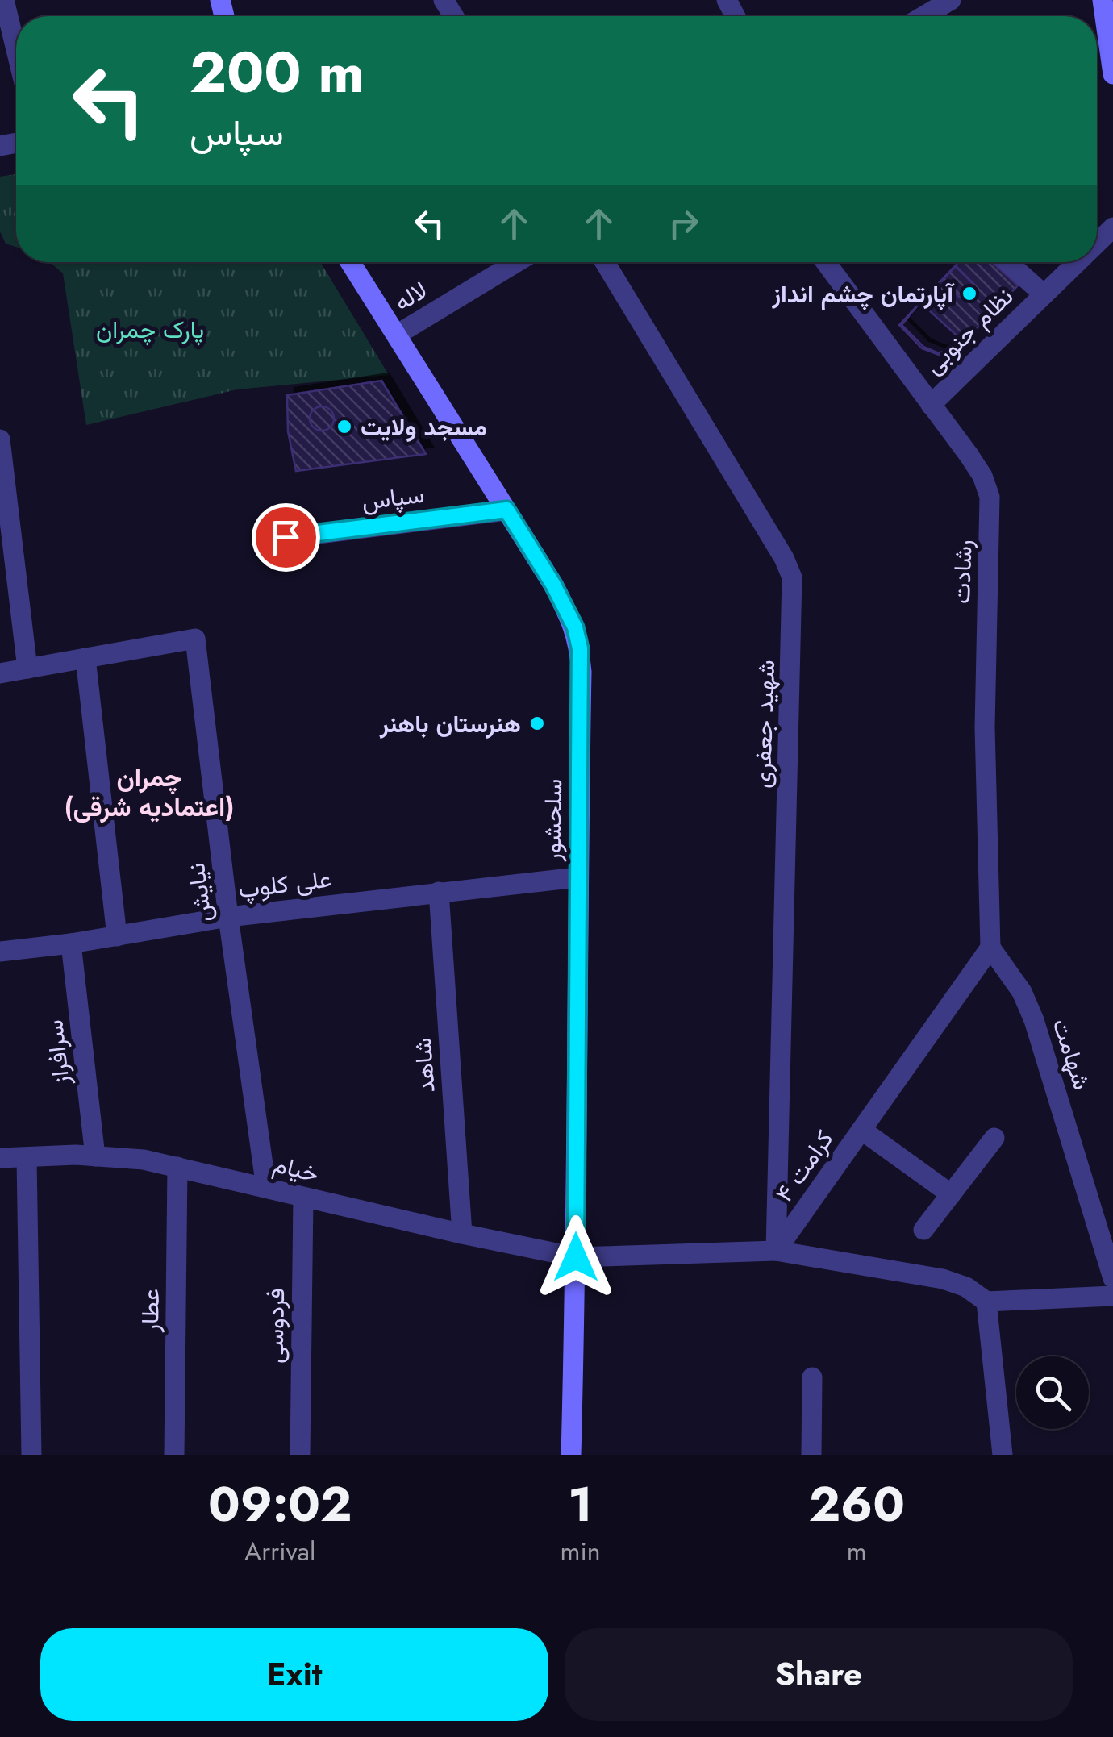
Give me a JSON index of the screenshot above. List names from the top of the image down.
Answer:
{
  "streets": {
    "street": [
      "لاله",
      "نظام جنوبی",
      "سپاس",
      "رشادت",
      "شهید جعفری",
      "سلحشور",
      "علی کلوپ",
      "نیایش",
      "سرافراز",
      "شهامت",
      "شاهد",
      "کرامت ۴",
      "خیام",
      "عطار",
      "فردوسی"
    ]
  },
  "crossings": [
    ["لاله", "سلحشور"],
    ["نظام جنوبی", "رشادت"],
    ["سپاس", "سلحشور"],
    ["رشادت", "شهامت"],
    ["رشادت", "کرامت ۴"],
    ["شهید جعفری", "کرامت ۴"],
    ["سلحشور", "علی کلوپ"],
    ["سلحشور", "خیام"],
    ["علی کلوپ", "نیایش"],
    ["علی کلوپ", "سرافراز"],
    ["علی کلوپ", "شاهد"],
    ["نیایش", "خیام"],
    ["سرافراز", "خیام"],
    ["شهامت", "کرامت ۴"],
    ["شاهد", "خیام"],
    ["خیام", "عطار"],
    ["خیام", "فردوسی"]
  ],
  "districts": ["چمران (اعتمادیه شرقی)"],
  "parks": ["پارک چمران"],
  "places": ["آپارتمان چشم انداز", "مسجد ولایت", "هنرستان باهنر"],
  "page": {
    "turn": ["200 m", "سپاس"],
    "eta": [
      "09:02",
      "Arrival",
      "1",
      "min",
      "260",
      "m"
    ],
    "buttons": ["Exit", "Share"]
  }
}
